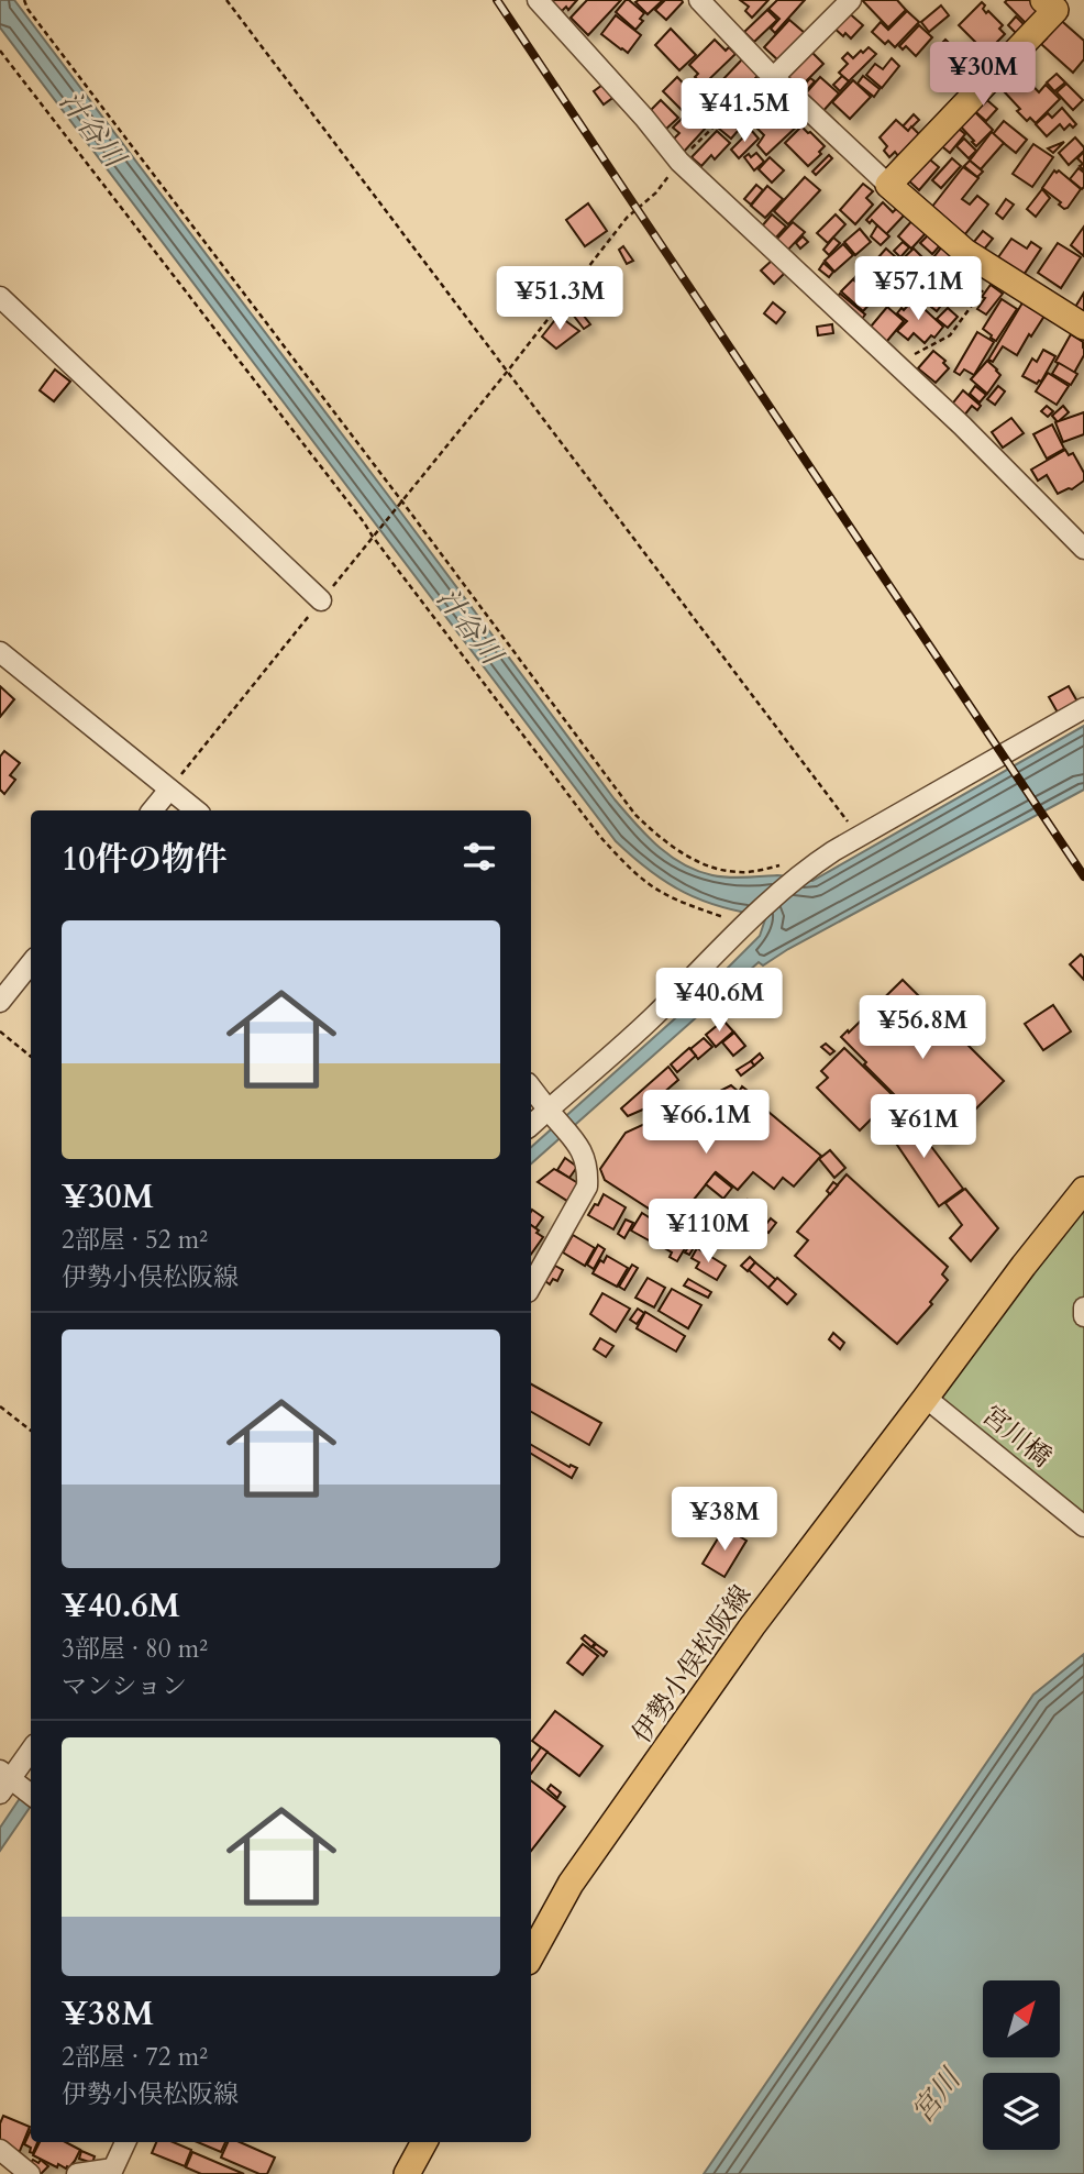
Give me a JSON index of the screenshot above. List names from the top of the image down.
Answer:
{
  "streets": {
    "main road": ["伊勢小俣松阪線"],
    "street": ["宮川橋"]
  },
  "crossings": [
    ["宮川橋", "伊勢小俣松阪線"]
  ],
  "water": ["汁谷川", "宮川"],
  "north": "top right",
  "page": {
    "price": [
      "¥30M",
      "¥41.5M",
      "¥57.1M",
      "¥51.3M",
      "¥40.6M",
      "¥56.8M",
      "¥66.1M",
      "¥61M",
      "¥110M",
      "¥38M"
    ],
    "heading": "10件の物件",
    "list": [
      {
        "name": "¥30M",
        "note": "2部屋 · 52 m² · 伊勢小俣松阪線"
      },
      {
        "name": "¥40.6M",
        "note": "3部屋 · 80 m² · マンション"
      },
      {
        "name": "¥38M",
        "note": "2部屋 · 72 m² · 伊勢小俣松阪線"
      }
    ]
  }
}
